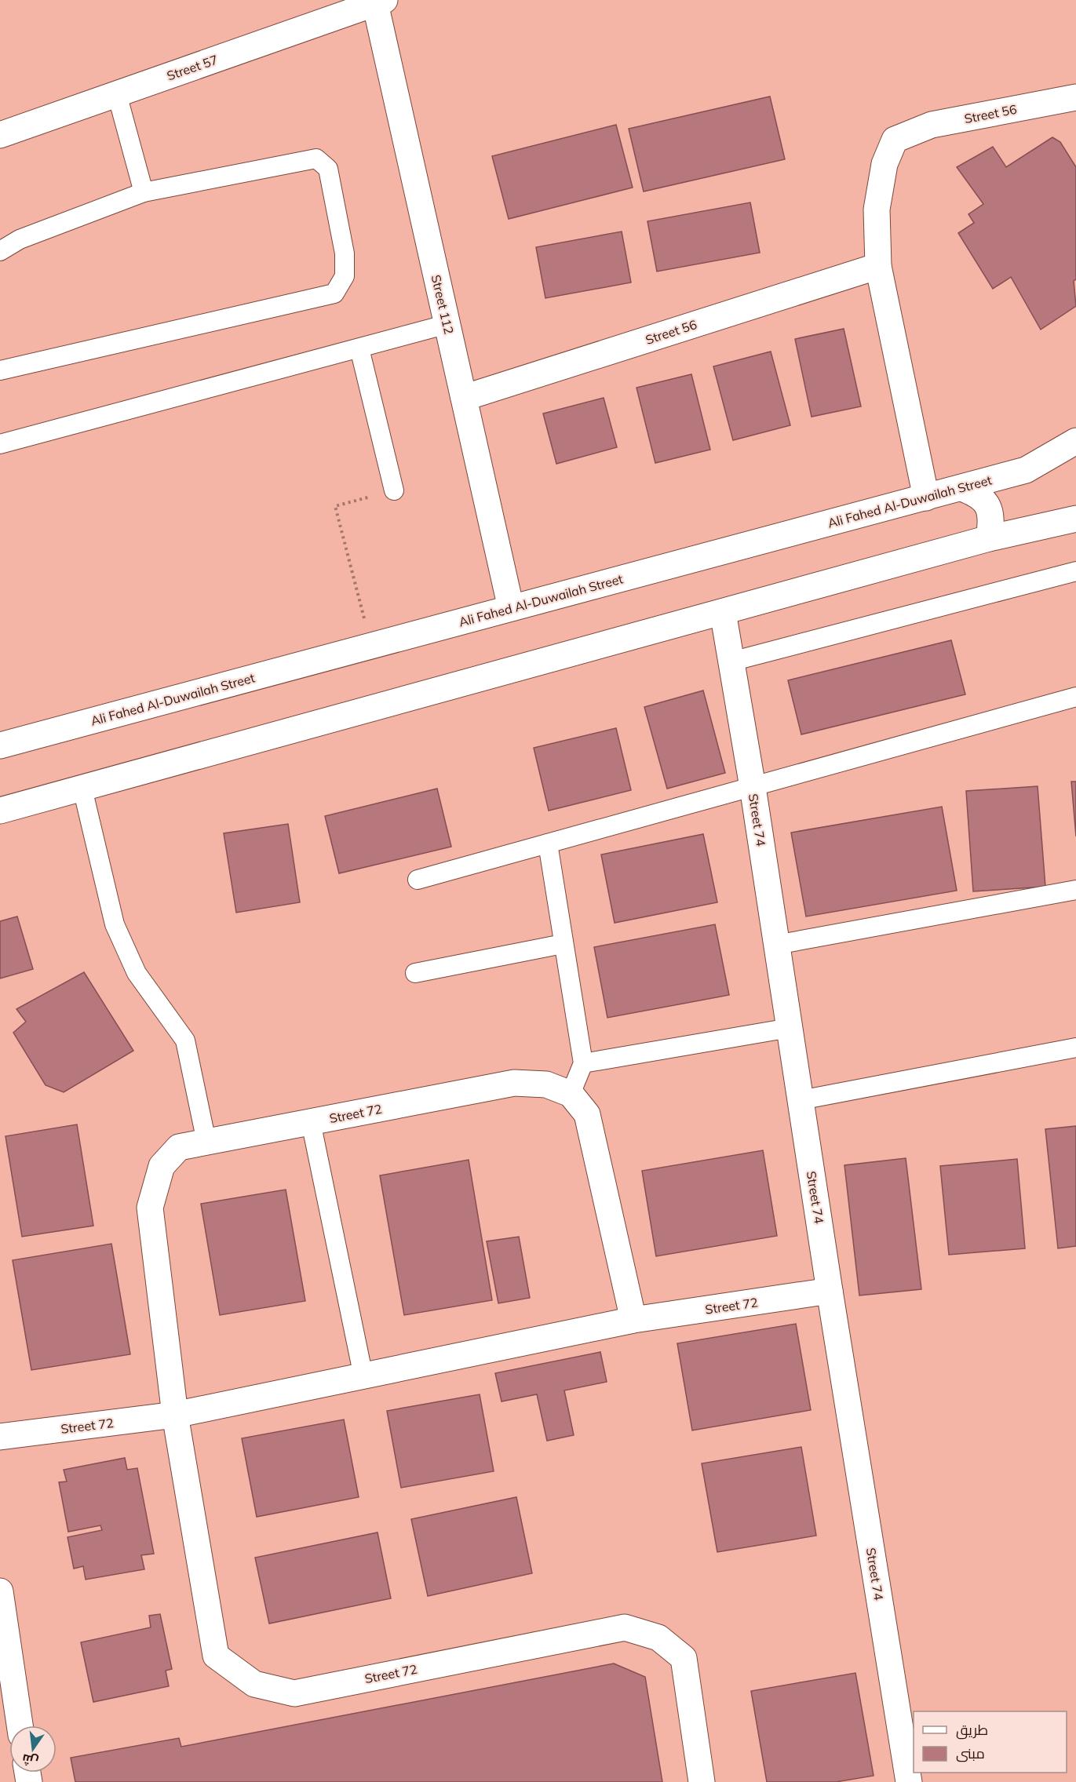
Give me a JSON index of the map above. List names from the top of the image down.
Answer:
{
  "streets": {
    "street": [
      "Street 57",
      "Street 56",
      "Street 112",
      "Ali Fahed Al-Duwailah Street",
      "Street 74",
      "Street 72"
    ]
  },
  "crossings": [
    ["Street 57", "Street 112"],
    ["Street 56", "Street 112"],
    ["Street 56", "Ali Fahed Al-Duwailah Street"],
    ["Street 112", "Ali Fahed Al-Duwailah Street"],
    ["Street 74", "Street 72"]
  ],
  "legend": ["طريق", "مبنى"],
  "north": "bottom"
}
